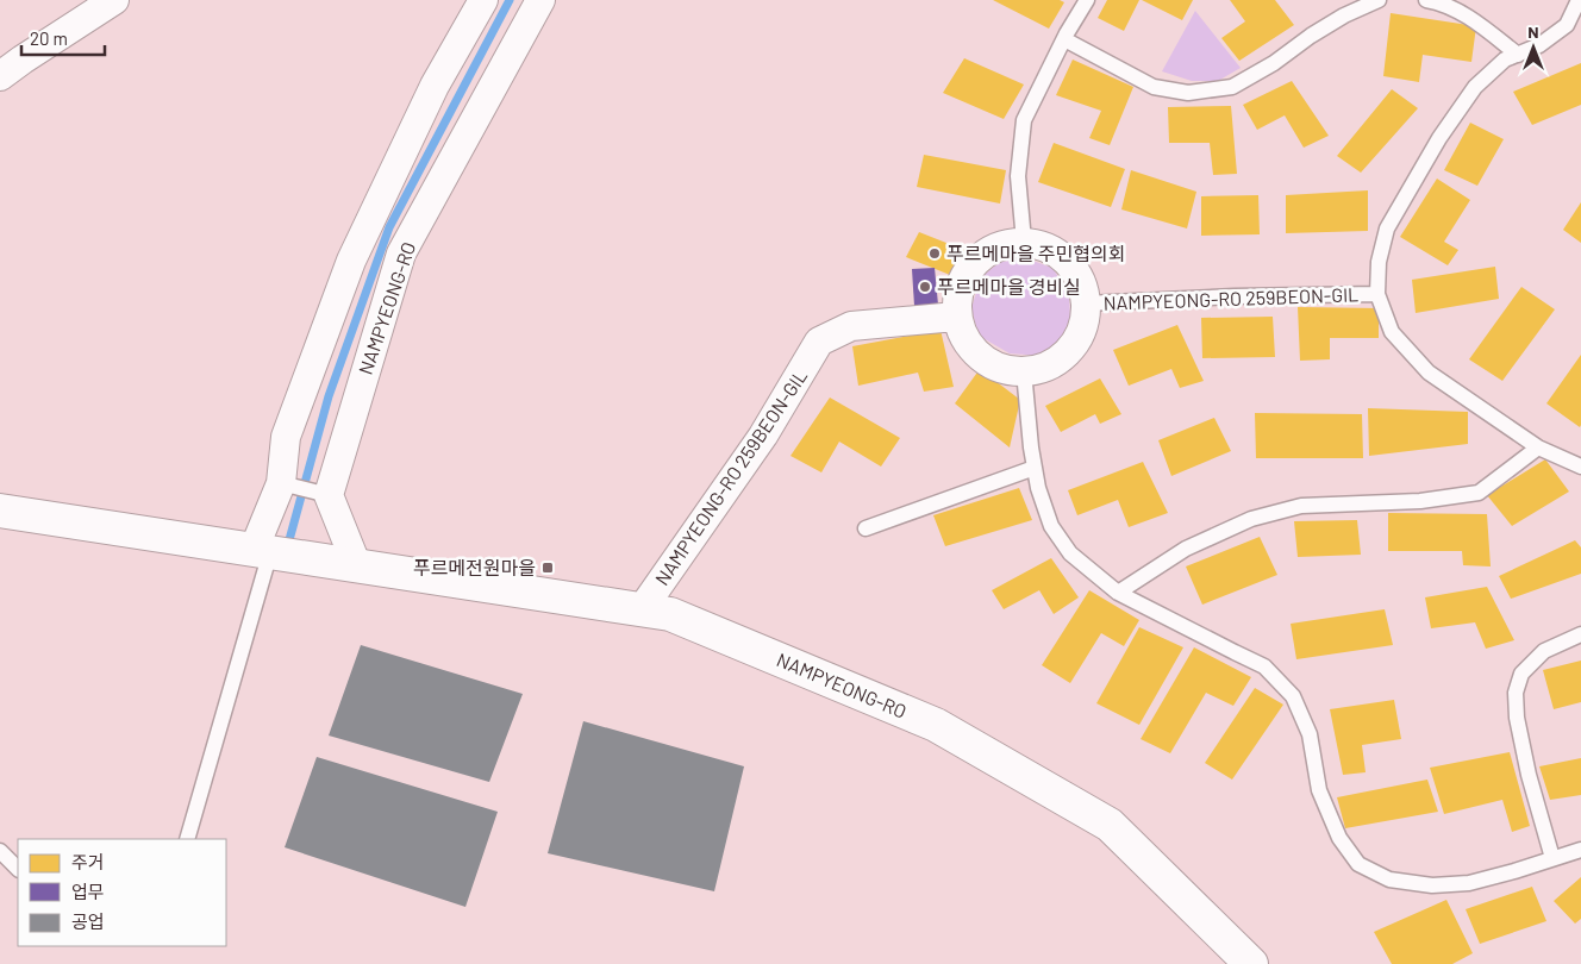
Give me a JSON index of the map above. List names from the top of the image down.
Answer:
{
  "streets": {
    "street": ["NAMPYEONG-RO 259BEON-GIL", "NAMPYEONG-RO"]
  },
  "crossings": [
    ["NAMPYEONG-RO 259BEON-GIL", "NAMPYEONG-RO"]
  ],
  "places": {
    "other": ["푸르메마을 주민협의회", "푸르메마을 경비실"],
    "transit": ["푸르메전원마을"]
  },
  "legend": ["주거", "업무", "공업"],
  "scale_bar": "20 m",
  "north": "top"
}
